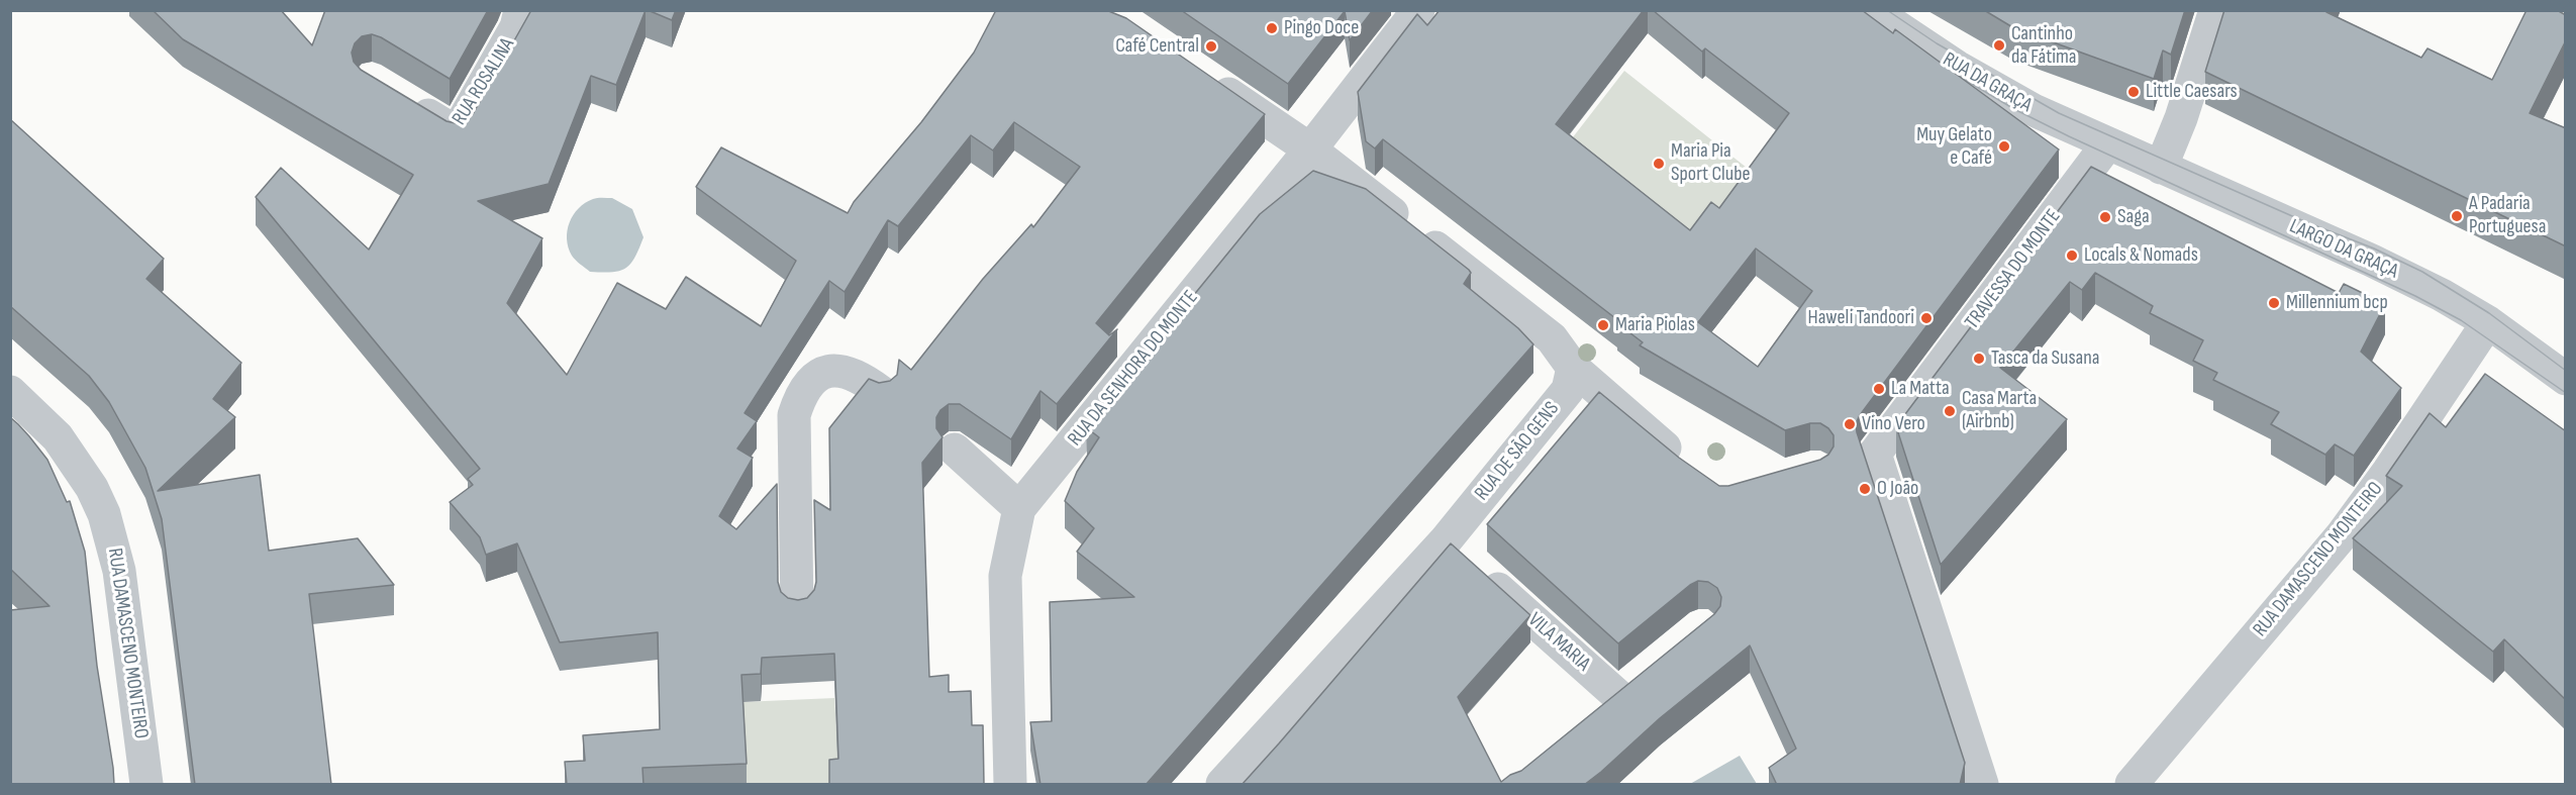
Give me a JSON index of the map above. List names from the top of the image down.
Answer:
{
  "streets": {
    "street": [
      "RUA ROSALINA",
      "RUA DA GRAÇA",
      "LARGO DA GRAÇA",
      "TRAVESSA DO MONTE",
      "RUA DA SENHORA DO MONTE",
      "RUA DE SÃO GENS",
      "RUA DAMASCENO MONTEIRO",
      "VILA MARIA"
    ]
  },
  "crossings": [
    ["RUA DA GRAÇA", "LARGO DA GRAÇA"],
    ["RUA DA GRAÇA", "TRAVESSA DO MONTE"],
    ["LARGO DA GRAÇA", "TRAVESSA DO MONTE"],
    ["LARGO DA GRAÇA", "RUA DAMASCENO MONTEIRO"],
    ["RUA DE SÃO GENS", "VILA MARIA"]
  ],
  "places": [
    "Pingo Doce",
    "Cantinho da Fátima",
    "Café Central",
    "Little Caesars",
    "Muy Gelato e Café",
    "Maria Pia Sport Clube",
    "A Padaria Portuguesa",
    "Saga",
    "Locals & Nomads",
    "Millennium bcp",
    "Haweli Tandoori",
    "Maria Piolas",
    "Tasca da Susana",
    "La Matta",
    "Casa Marta (Airbnb)",
    "Vino Vero",
    "O João"
  ]
}
